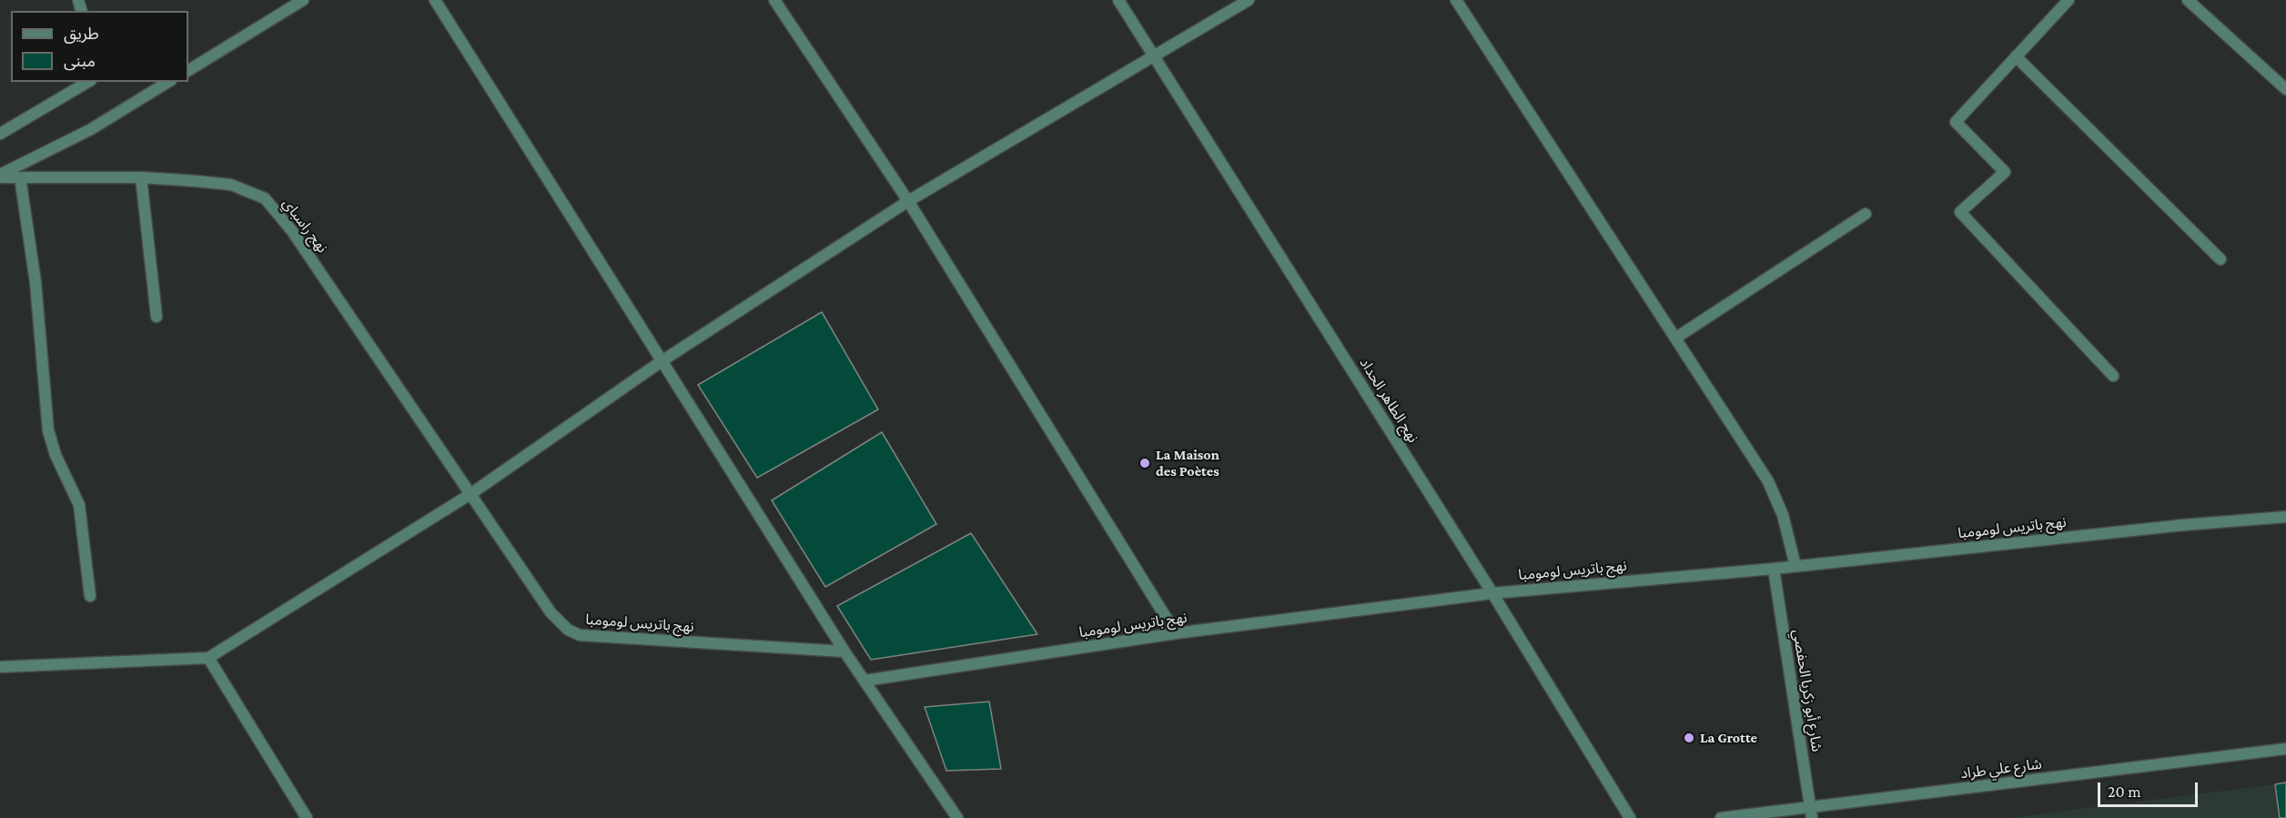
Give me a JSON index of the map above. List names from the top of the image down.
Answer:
{
  "streets": {
    "street": [
      "نهج راسباي",
      "نهج الطاهر الحداد",
      "نهج باتريس لومومبا",
      "شارع أبو زكريا الحفصي",
      "شارع علي طراد"
    ]
  },
  "crossings": [
    ["نهج راسباي", "نهج باتريس لومومبا"],
    ["نهج الطاهر الحداد", "نهج باتريس لومومبا"],
    ["نهج باتريس لومومبا", "شارع أبو زكريا الحفصي"],
    ["شارع أبو زكريا الحفصي", "شارع علي طراد"]
  ],
  "places": ["La Maison des Poètes", "La Grotte"],
  "legend": ["طريق", "مبنى"],
  "scale_bar": "20 m"
}
